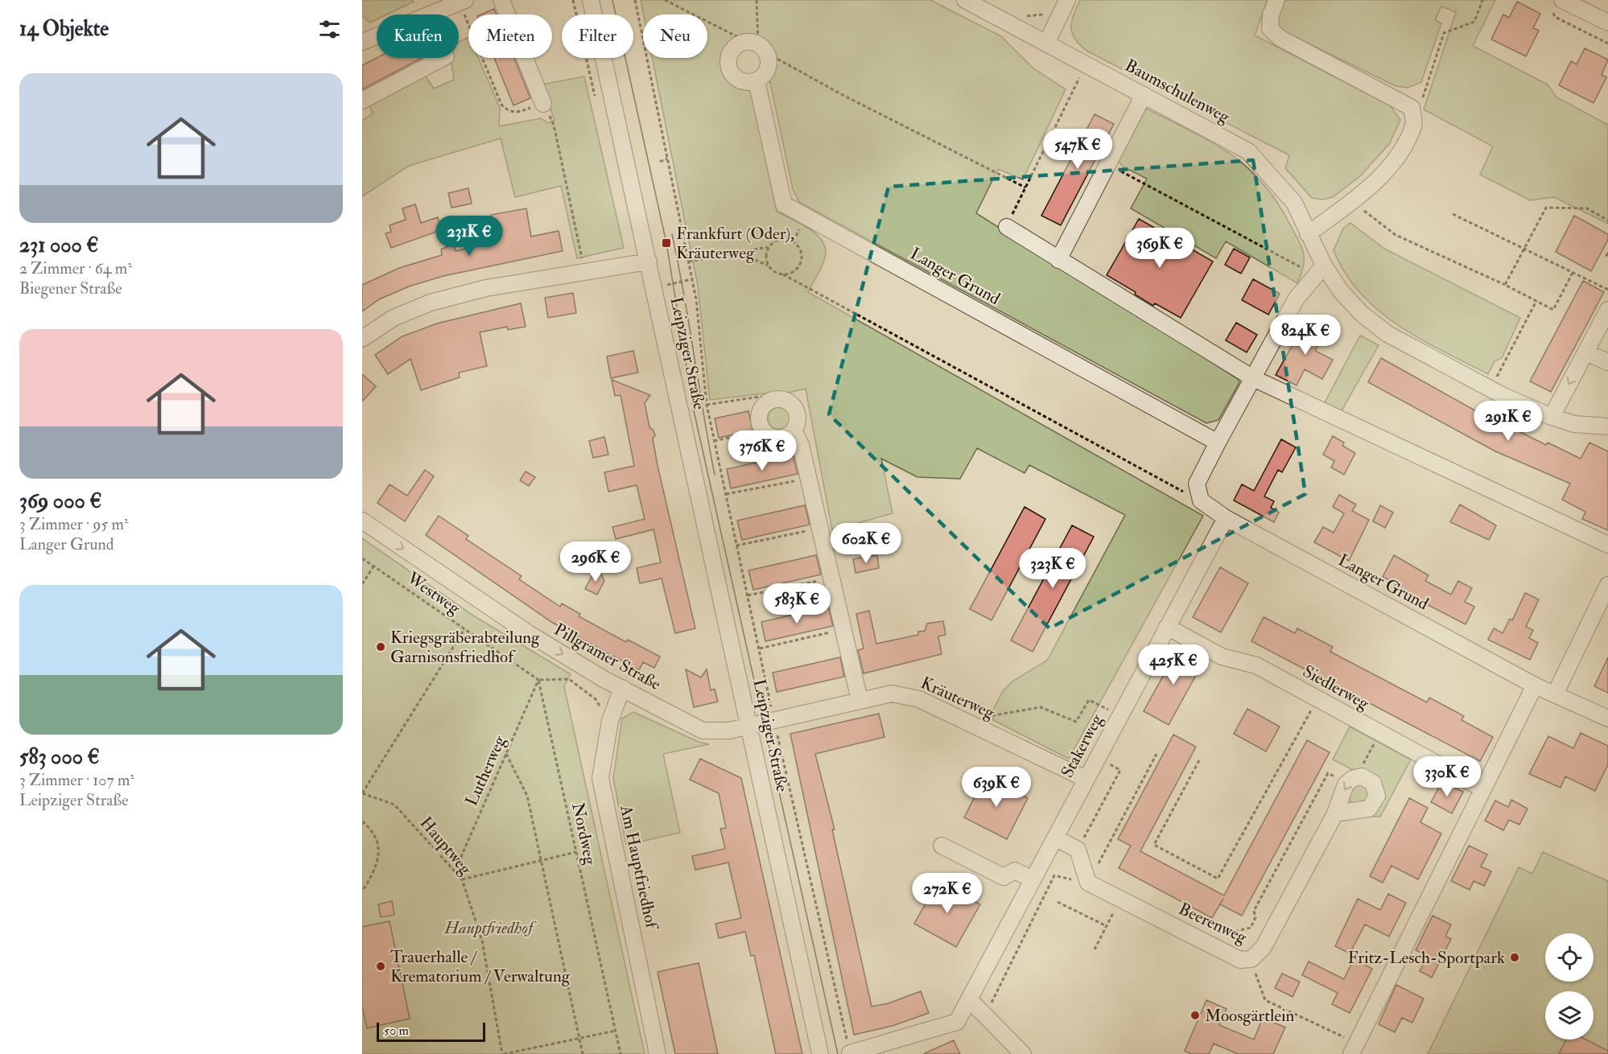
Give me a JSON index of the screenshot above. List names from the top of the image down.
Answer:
{
  "streets": {
    "street": [
      "Baumschulenweg",
      "Langer Grund",
      "Leipziger Straße",
      "Pillgramer Straße",
      "Siedlerweg",
      "Kräuterweg",
      "Stakerweg",
      "Am Hauptfriedhof",
      "Beerenweg"
    ],
    "path": [
      "Westweg",
      "Lutherweg",
      "Nordweg",
      "Hauptweg"
    ]
  },
  "crossings": [
    ["Langer Grund", "Stakerweg"],
    ["Leipziger Straße", "Pillgramer Straße"],
    ["Leipziger Straße", "Kräuterweg"],
    ["Westweg", "Lutherweg"],
    ["Westweg", "Nordweg"],
    ["Pillgramer Straße", "Kräuterweg"],
    ["Pillgramer Straße", "Am Hauptfriedhof"],
    ["Siedlerweg", "Stakerweg"],
    ["Kräuterweg", "Stakerweg"],
    ["Lutherweg", "Nordweg"],
    ["Lutherweg", "Hauptweg"]
  ],
  "one_way": ["Pillgramer Straße"],
  "parks": ["Hauptfriedhof"],
  "places": {
    "transit": ["Frankfurt (Oder), Kräuterweg"],
    "other": [
      "Kriegsgräberabteilung Garnisonsfriedhof",
      "Fritz-Lesch-Sportpark",
      "Trauerhalle / Krematorium / Verwaltung",
      "Moosgärtlein"
    ]
  },
  "scale_bar": "50 m",
  "page": {
    "heading": "14 Objekte",
    "chip": [
      "Kaufen",
      "Mieten",
      "Filter",
      "Neu"
    ],
    "list": [
      {
        "name": "231 000 €",
        "note": "2 Zimmer · 64 m² · Biegener Straße"
      },
      {
        "name": "369 000 €",
        "note": "3 Zimmer · 95 m² · Langer Grund"
      },
      {
        "name": "583 000 €",
        "note": "3 Zimmer · 107 m² · Leipziger Straße"
      }
    ],
    "price": [
      "547K €",
      "231K €",
      "369K €",
      "824K €",
      "291K €",
      "376K €",
      "602K €",
      "296K €",
      "323K €",
      "583K €",
      "425K €",
      "330K €",
      "639K €",
      "272K €"
    ],
    "scale": "50 m"
  }
}
